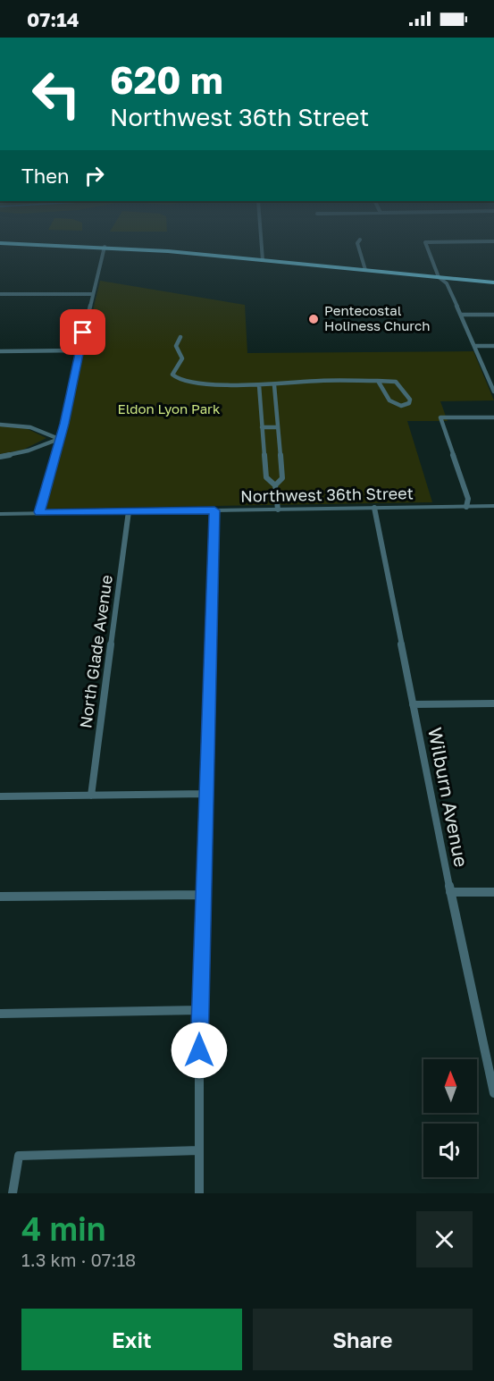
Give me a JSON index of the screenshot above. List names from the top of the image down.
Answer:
{
  "streets": {
    "street": ["Northwest 36th Street", "North Glade Avenue", "Wilburn Avenue"]
  },
  "crossings": [
    ["Northwest 36th Street", "North Glade Avenue"],
    ["Northwest 36th Street", "Wilburn Avenue"]
  ],
  "parks": ["Eldon Lyon Park"],
  "places": ["Pentecostal Holiness Church"],
  "north": "top",
  "page": {
    "status": "07:14",
    "turn": ["620 m", "Northwest 36th Street"],
    "then": "Then",
    "heading": ["4 min", "1.3 km · 07:18"],
    "buttons": ["Exit", "Share"]
  }
}
